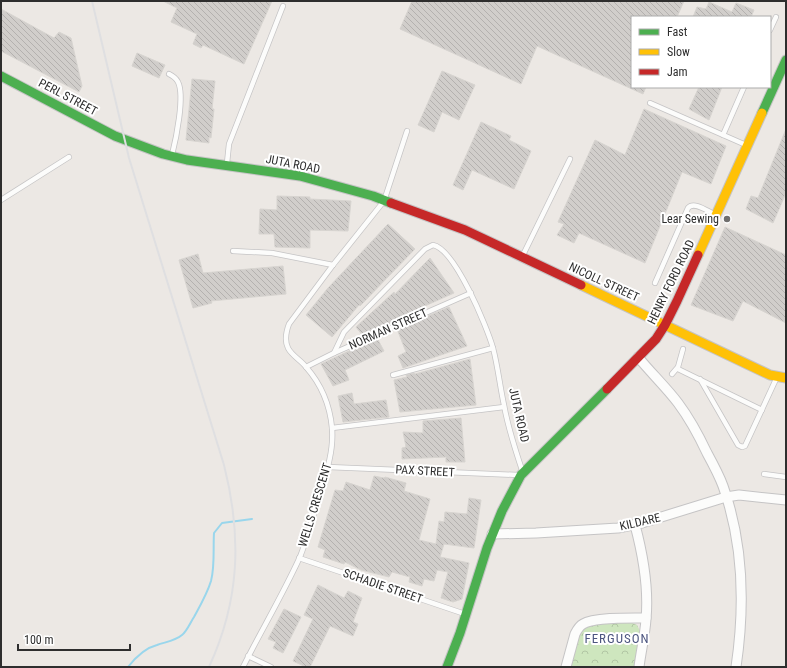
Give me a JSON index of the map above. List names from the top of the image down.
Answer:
{
  "streets": {
    "street": [
      "PERL STREET",
      "JUTA ROAD",
      "NICOLL STREET",
      "HENRY FORD ROAD",
      "KILDARE"
    ],
    "lane": [
      "NORMAN STREET",
      "PAX STREET",
      "WELLS CRESCENT",
      "SCHADIE STREET"
    ]
  },
  "crossings": [
    ["PERL STREET", "JUTA ROAD"],
    ["JUTA ROAD", "NICOLL STREET"],
    ["JUTA ROAD", "HENRY FORD ROAD"],
    ["JUTA ROAD", "NORMAN STREET"],
    ["JUTA ROAD", "PAX STREET"],
    ["NICOLL STREET", "HENRY FORD ROAD"],
    ["HENRY FORD ROAD", "PAX STREET"],
    ["NORMAN STREET", "WELLS CRESCENT"],
    ["PAX STREET", "WELLS CRESCENT"],
    ["WELLS CRESCENT", "SCHADIE STREET"]
  ],
  "districts": ["FERGUSON"],
  "places": ["Lear Sewing"],
  "legend": ["Fast", "Slow", "Jam"],
  "scale_bar": "100 m"
}
